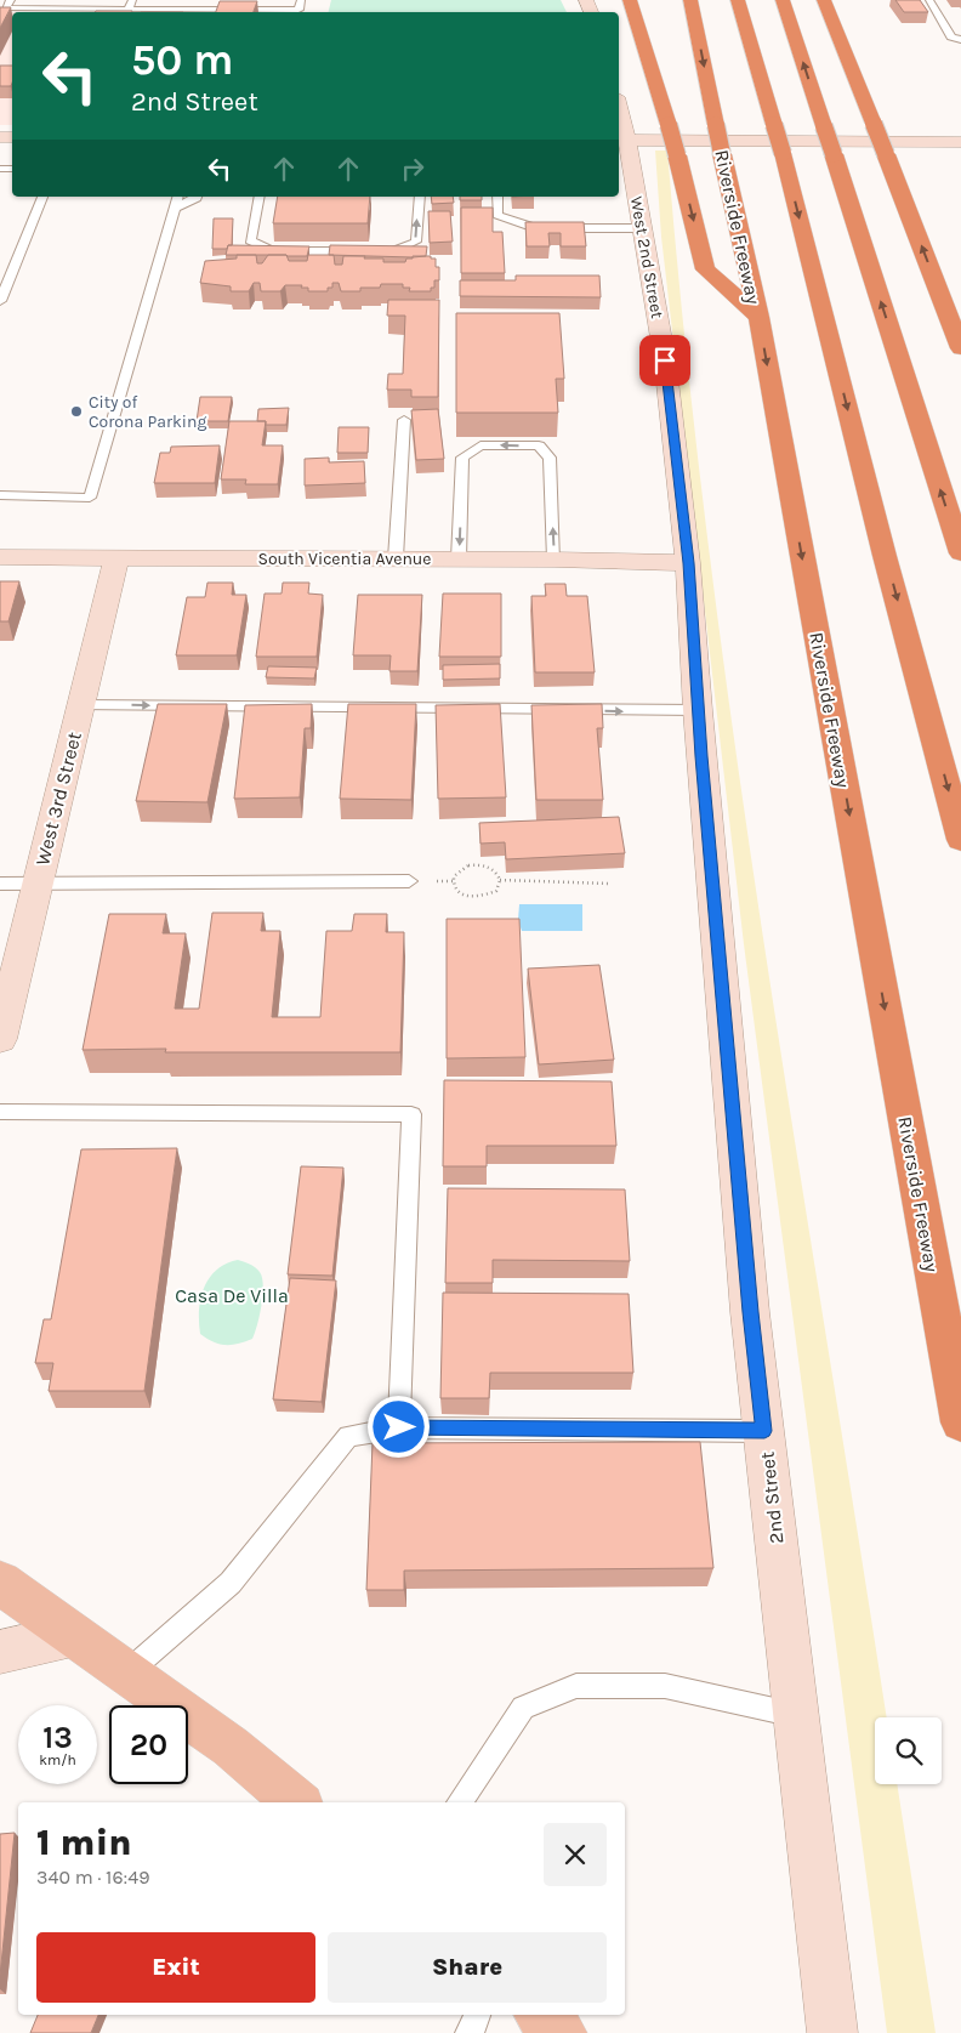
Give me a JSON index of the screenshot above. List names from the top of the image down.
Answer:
{
  "streets": {
    "highway": ["Riverside Freeway"],
    "main road": [
      "West 2nd Street",
      "South Vicentia Avenue",
      "West 3rd Street",
      "2nd Street"
    ]
  },
  "crossings": [
    ["West 2nd Street", "South Vicentia Avenue"],
    ["West 2nd Street", "2nd Street"],
    ["South Vicentia Avenue", "West 3rd Street"],
    ["South Vicentia Avenue", "2nd Street"]
  ],
  "parks": ["Casa De Villa"],
  "places": ["City of Corona Parking"],
  "page": {
    "turn": ["50 m", "2nd Street"],
    "speed": "13 km/h",
    "limit": "20",
    "heading": ["1 min", "340 m · 16:49"],
    "buttons": ["Exit", "Share"]
  }
}
